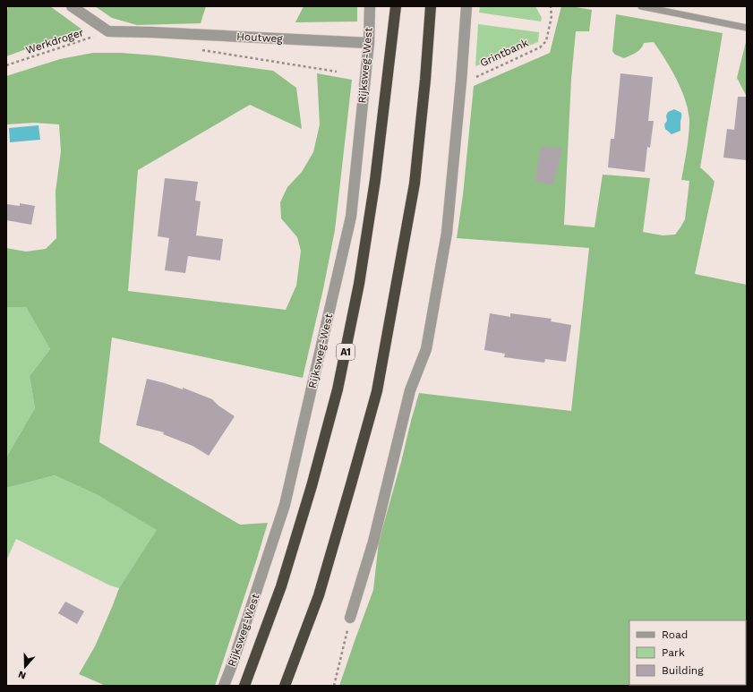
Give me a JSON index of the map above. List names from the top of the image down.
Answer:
{
  "streets": {
    "highway": ["A1"],
    "street": ["Houtweg", "Rijksweg-West"],
    "path": ["Werkdroger", "Grintbank"]
  },
  "crossings": [
    ["Houtweg", "Werkdroger"],
    ["Houtweg", "Rijksweg-West"]
  ],
  "legend": ["Road", "Park", "Building"],
  "north": "bottom"
}
